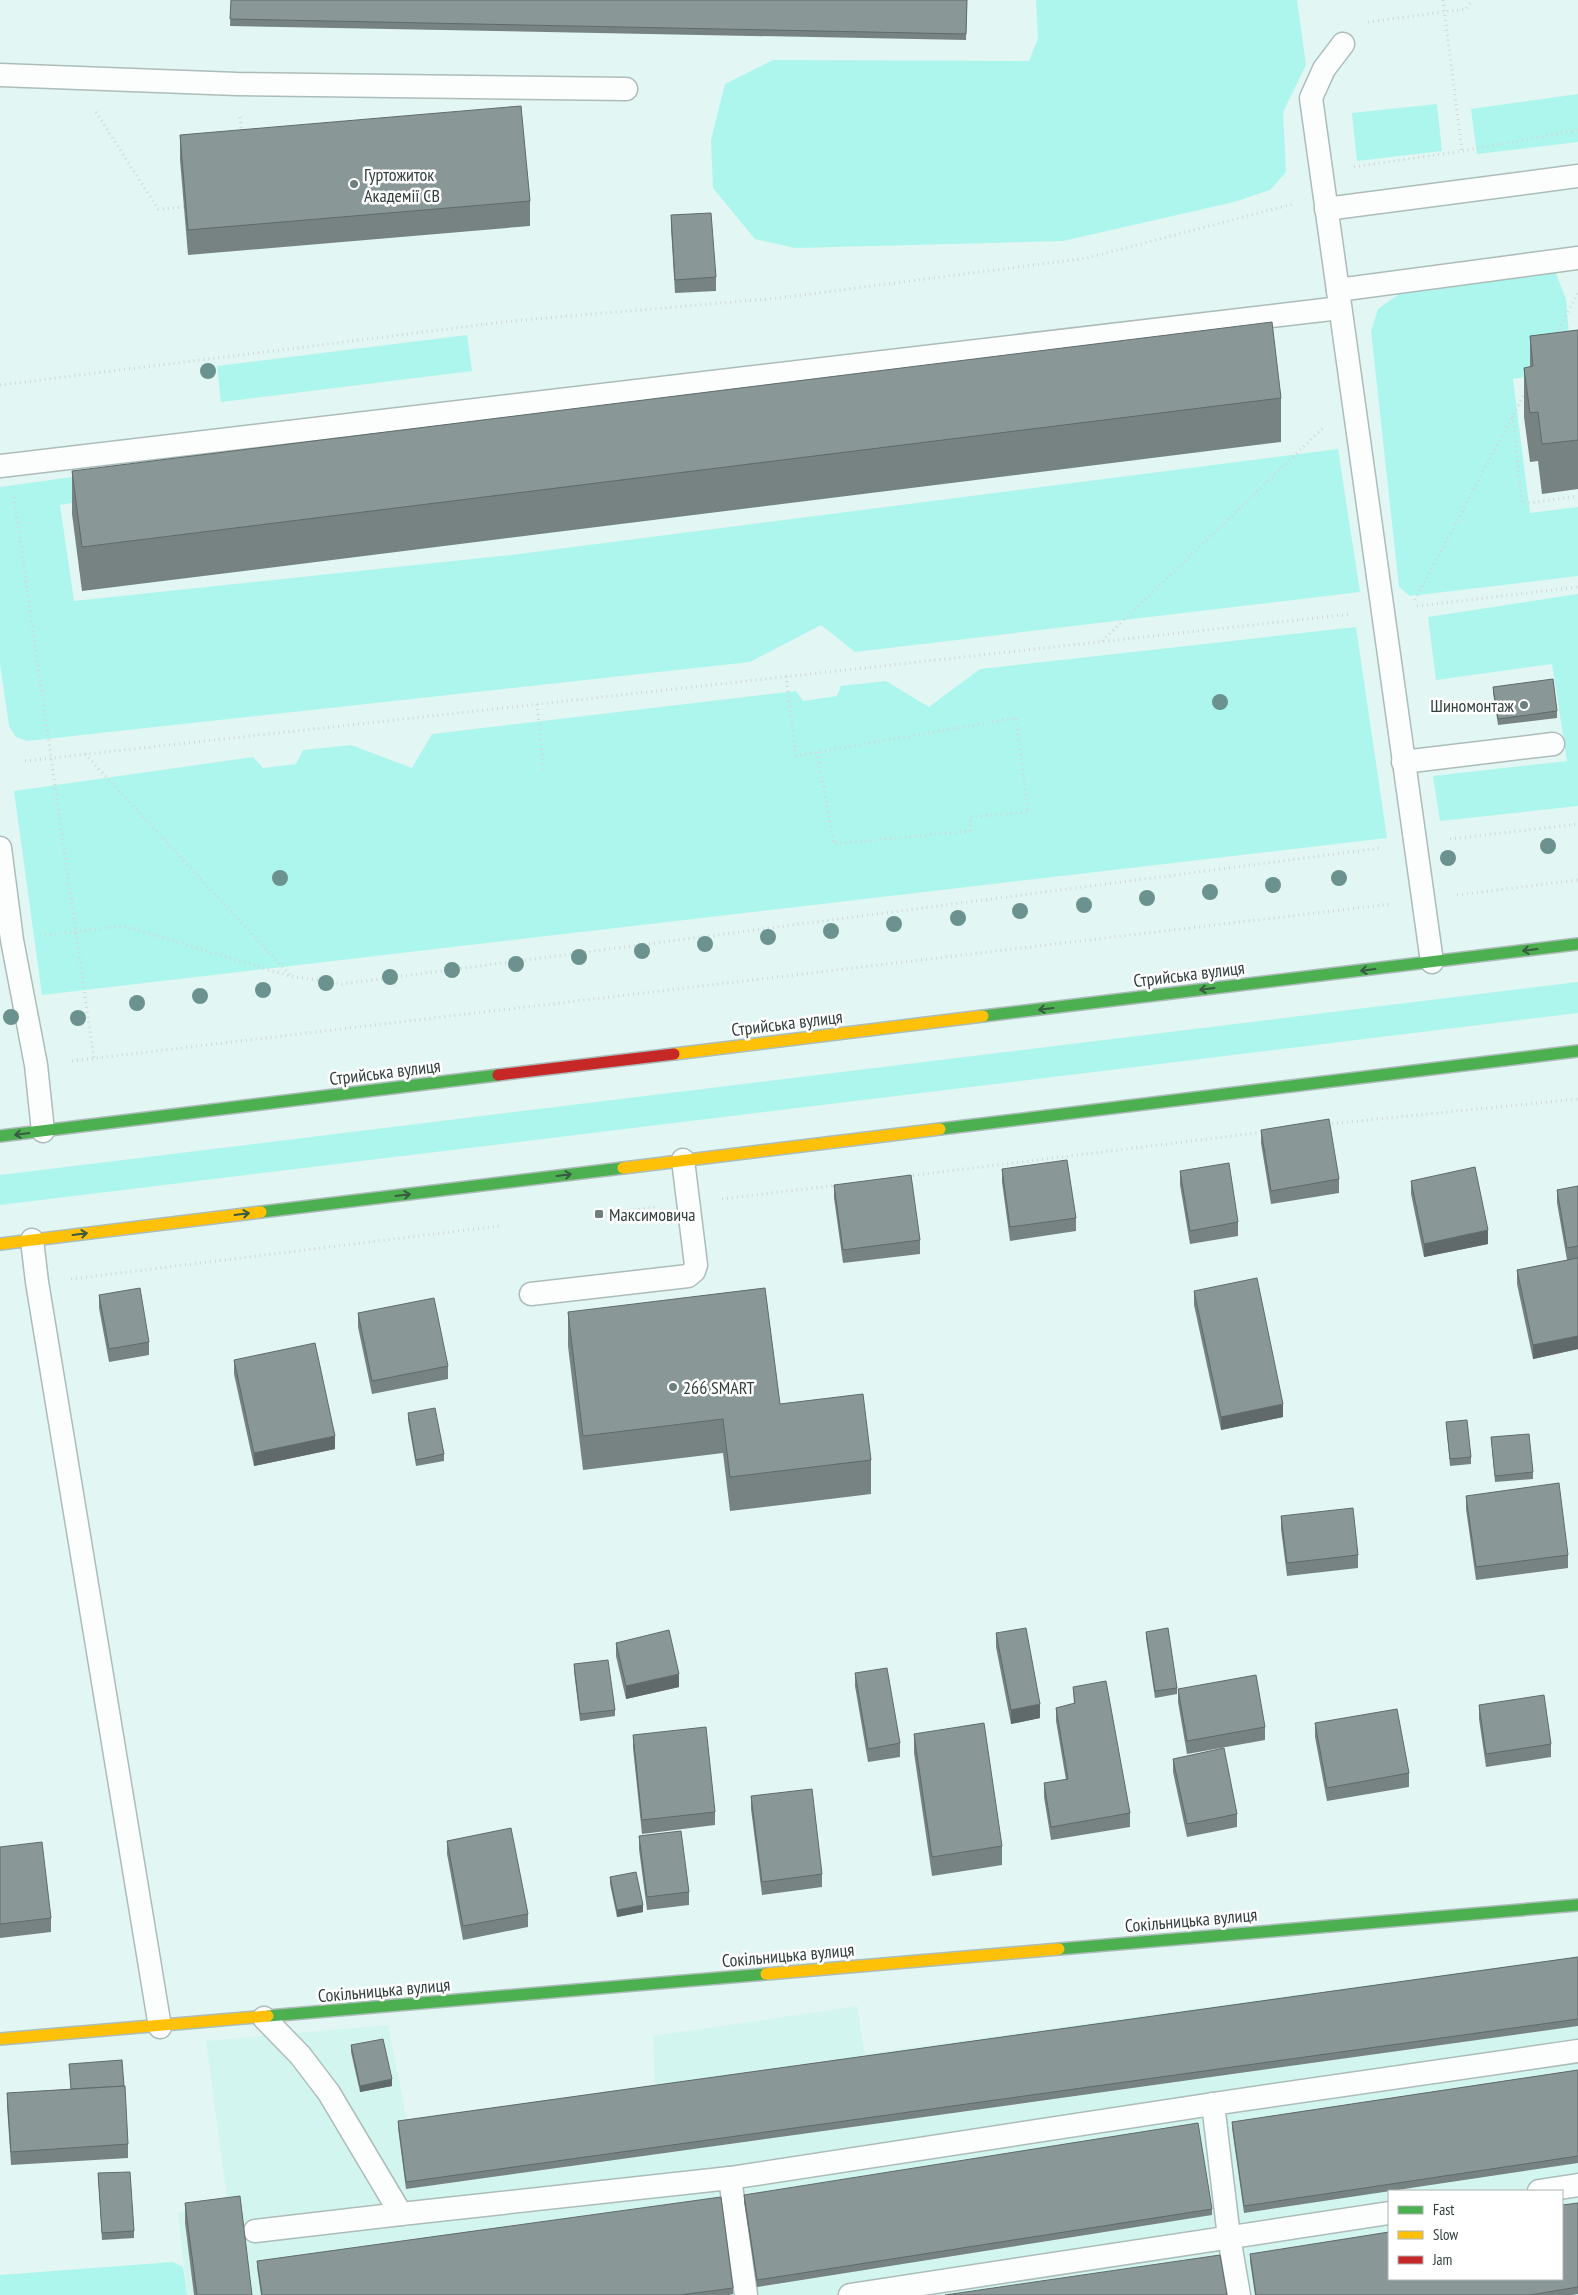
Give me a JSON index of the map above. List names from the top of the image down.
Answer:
{
  "streets": {
    "main road": ["Стрийська вулиця", "Сокільницька вулиця"]
  },
  "one_way": ["Стрийська вулиця"],
  "places": {
    "other": ["Гуртожиток Академії СВ", "Шиномонтаж", "266 SMART"],
    "transit": ["Максимовича"]
  },
  "legend": ["Fast", "Slow", "Jam"]
}
